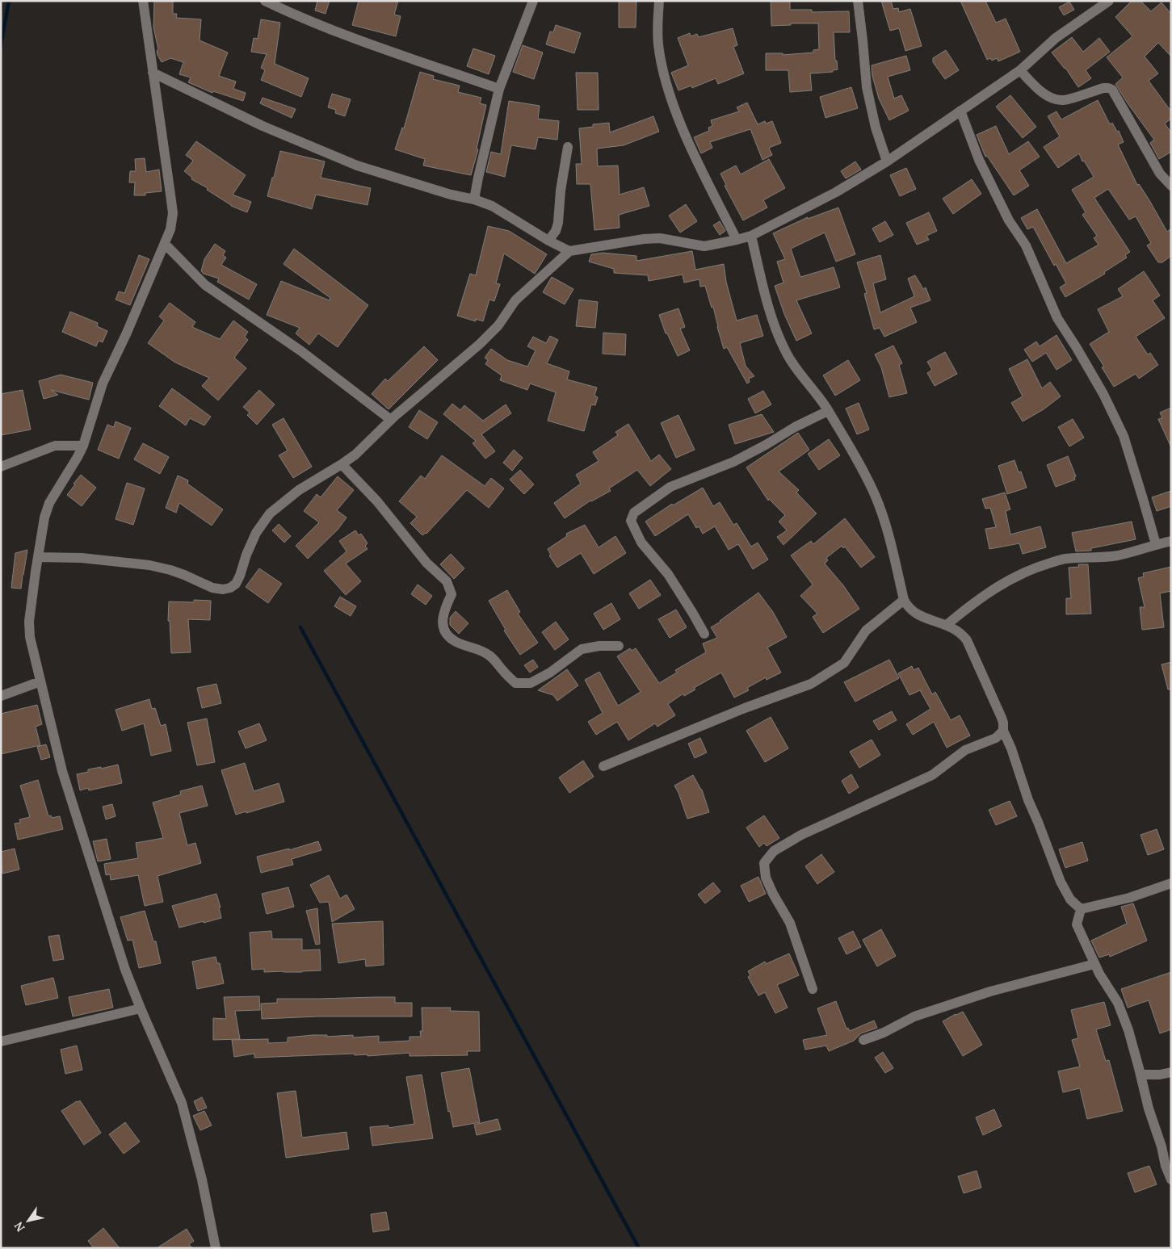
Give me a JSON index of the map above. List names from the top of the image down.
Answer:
{
  "north": "bottom left"
}
